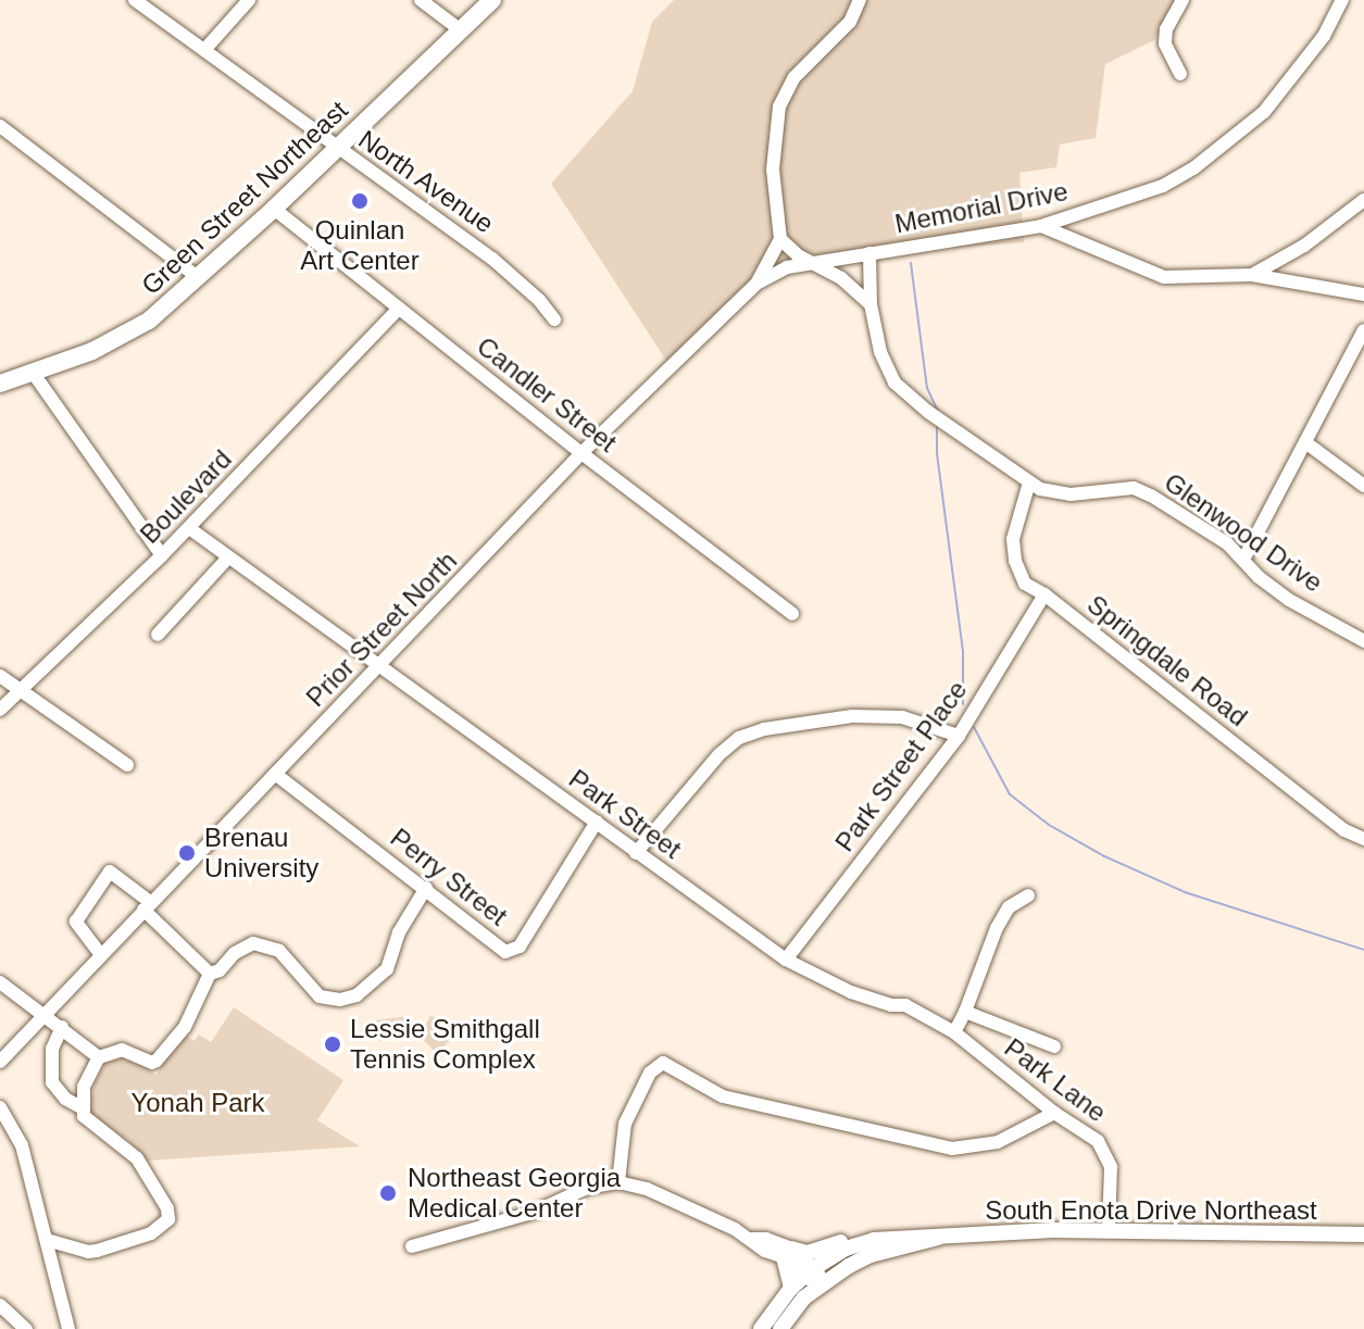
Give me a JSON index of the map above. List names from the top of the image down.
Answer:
{
  "streets": {
    "highway": ["Green Street Northeast"],
    "main road": ["South Enota Drive Northeast"],
    "street": [
      "North Avenue",
      "Memorial Drive",
      "Candler Street",
      "Boulevard",
      "Glenwood Drive",
      "Prior Street North",
      "Springdale Road",
      "Park Street Place",
      "Park Street",
      "Perry Street",
      "Park Lane"
    ]
  },
  "crossings": [
    ["North Avenue", "Green Street Northeast"],
    ["Green Street Northeast", "Candler Street"],
    ["Memorial Drive", "Glenwood Drive"],
    ["Memorial Drive", "Prior Street North"],
    ["Candler Street", "Boulevard"],
    ["Candler Street", "Prior Street North"],
    ["Boulevard", "Park Street"],
    ["Glenwood Drive", "Springdale Road"],
    ["Prior Street North", "Park Street"],
    ["Prior Street North", "Perry Street"],
    ["Springdale Road", "Park Street Place"],
    ["Park Street Place", "Park Street"],
    ["Park Street", "Perry Street"],
    ["Park Street", "Park Lane"],
    ["Park Lane", "South Enota Drive Northeast"]
  ],
  "parks": ["Yonah Park"],
  "places": [
    "Quinlan Art Center",
    "Brenau University",
    "Lessie Smithgall Tennis Complex",
    "Northeast Georgia Medical Center"
  ]
}
